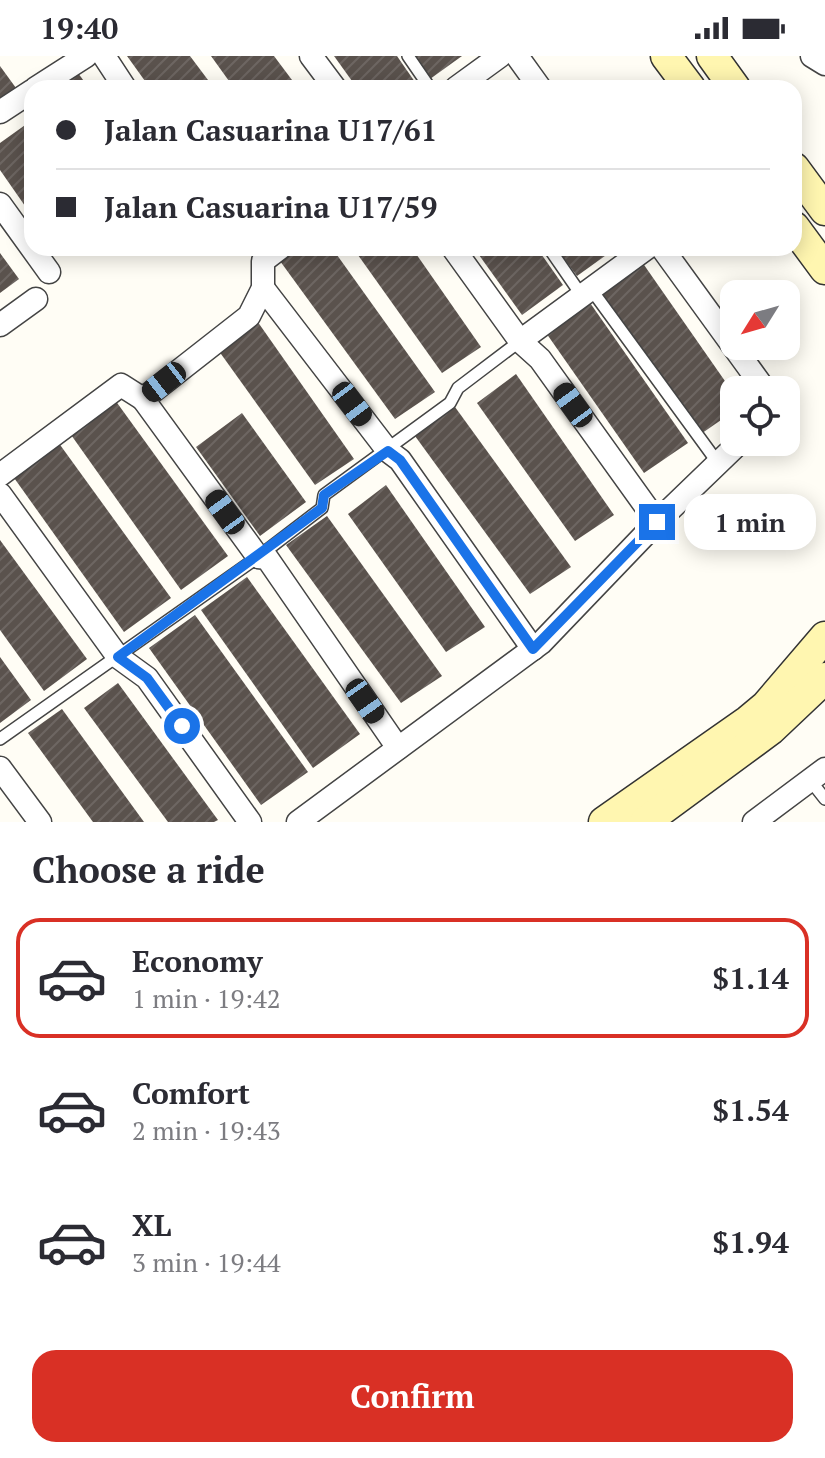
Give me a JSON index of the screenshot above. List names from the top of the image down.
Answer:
{
  "north": "bottom left",
  "page": {
    "status": "19:40",
    "banner": ["Jalan Casuarina U17/61", "Jalan Casuarina U17/59"],
    "bubble": "1 min",
    "heading": "Choose a ride",
    "list": [
      {
        "name": "Economy",
        "note": "1 min · 19:42",
        "value": "$1.14"
      },
      {
        "name": "Comfort",
        "note": "2 min · 19:43",
        "value": "$1.54"
      },
      {
        "name": "XL",
        "note": "3 min · 19:44",
        "value": "$1.94"
      }
    ],
    "buttons": "Confirm"
  }
}
